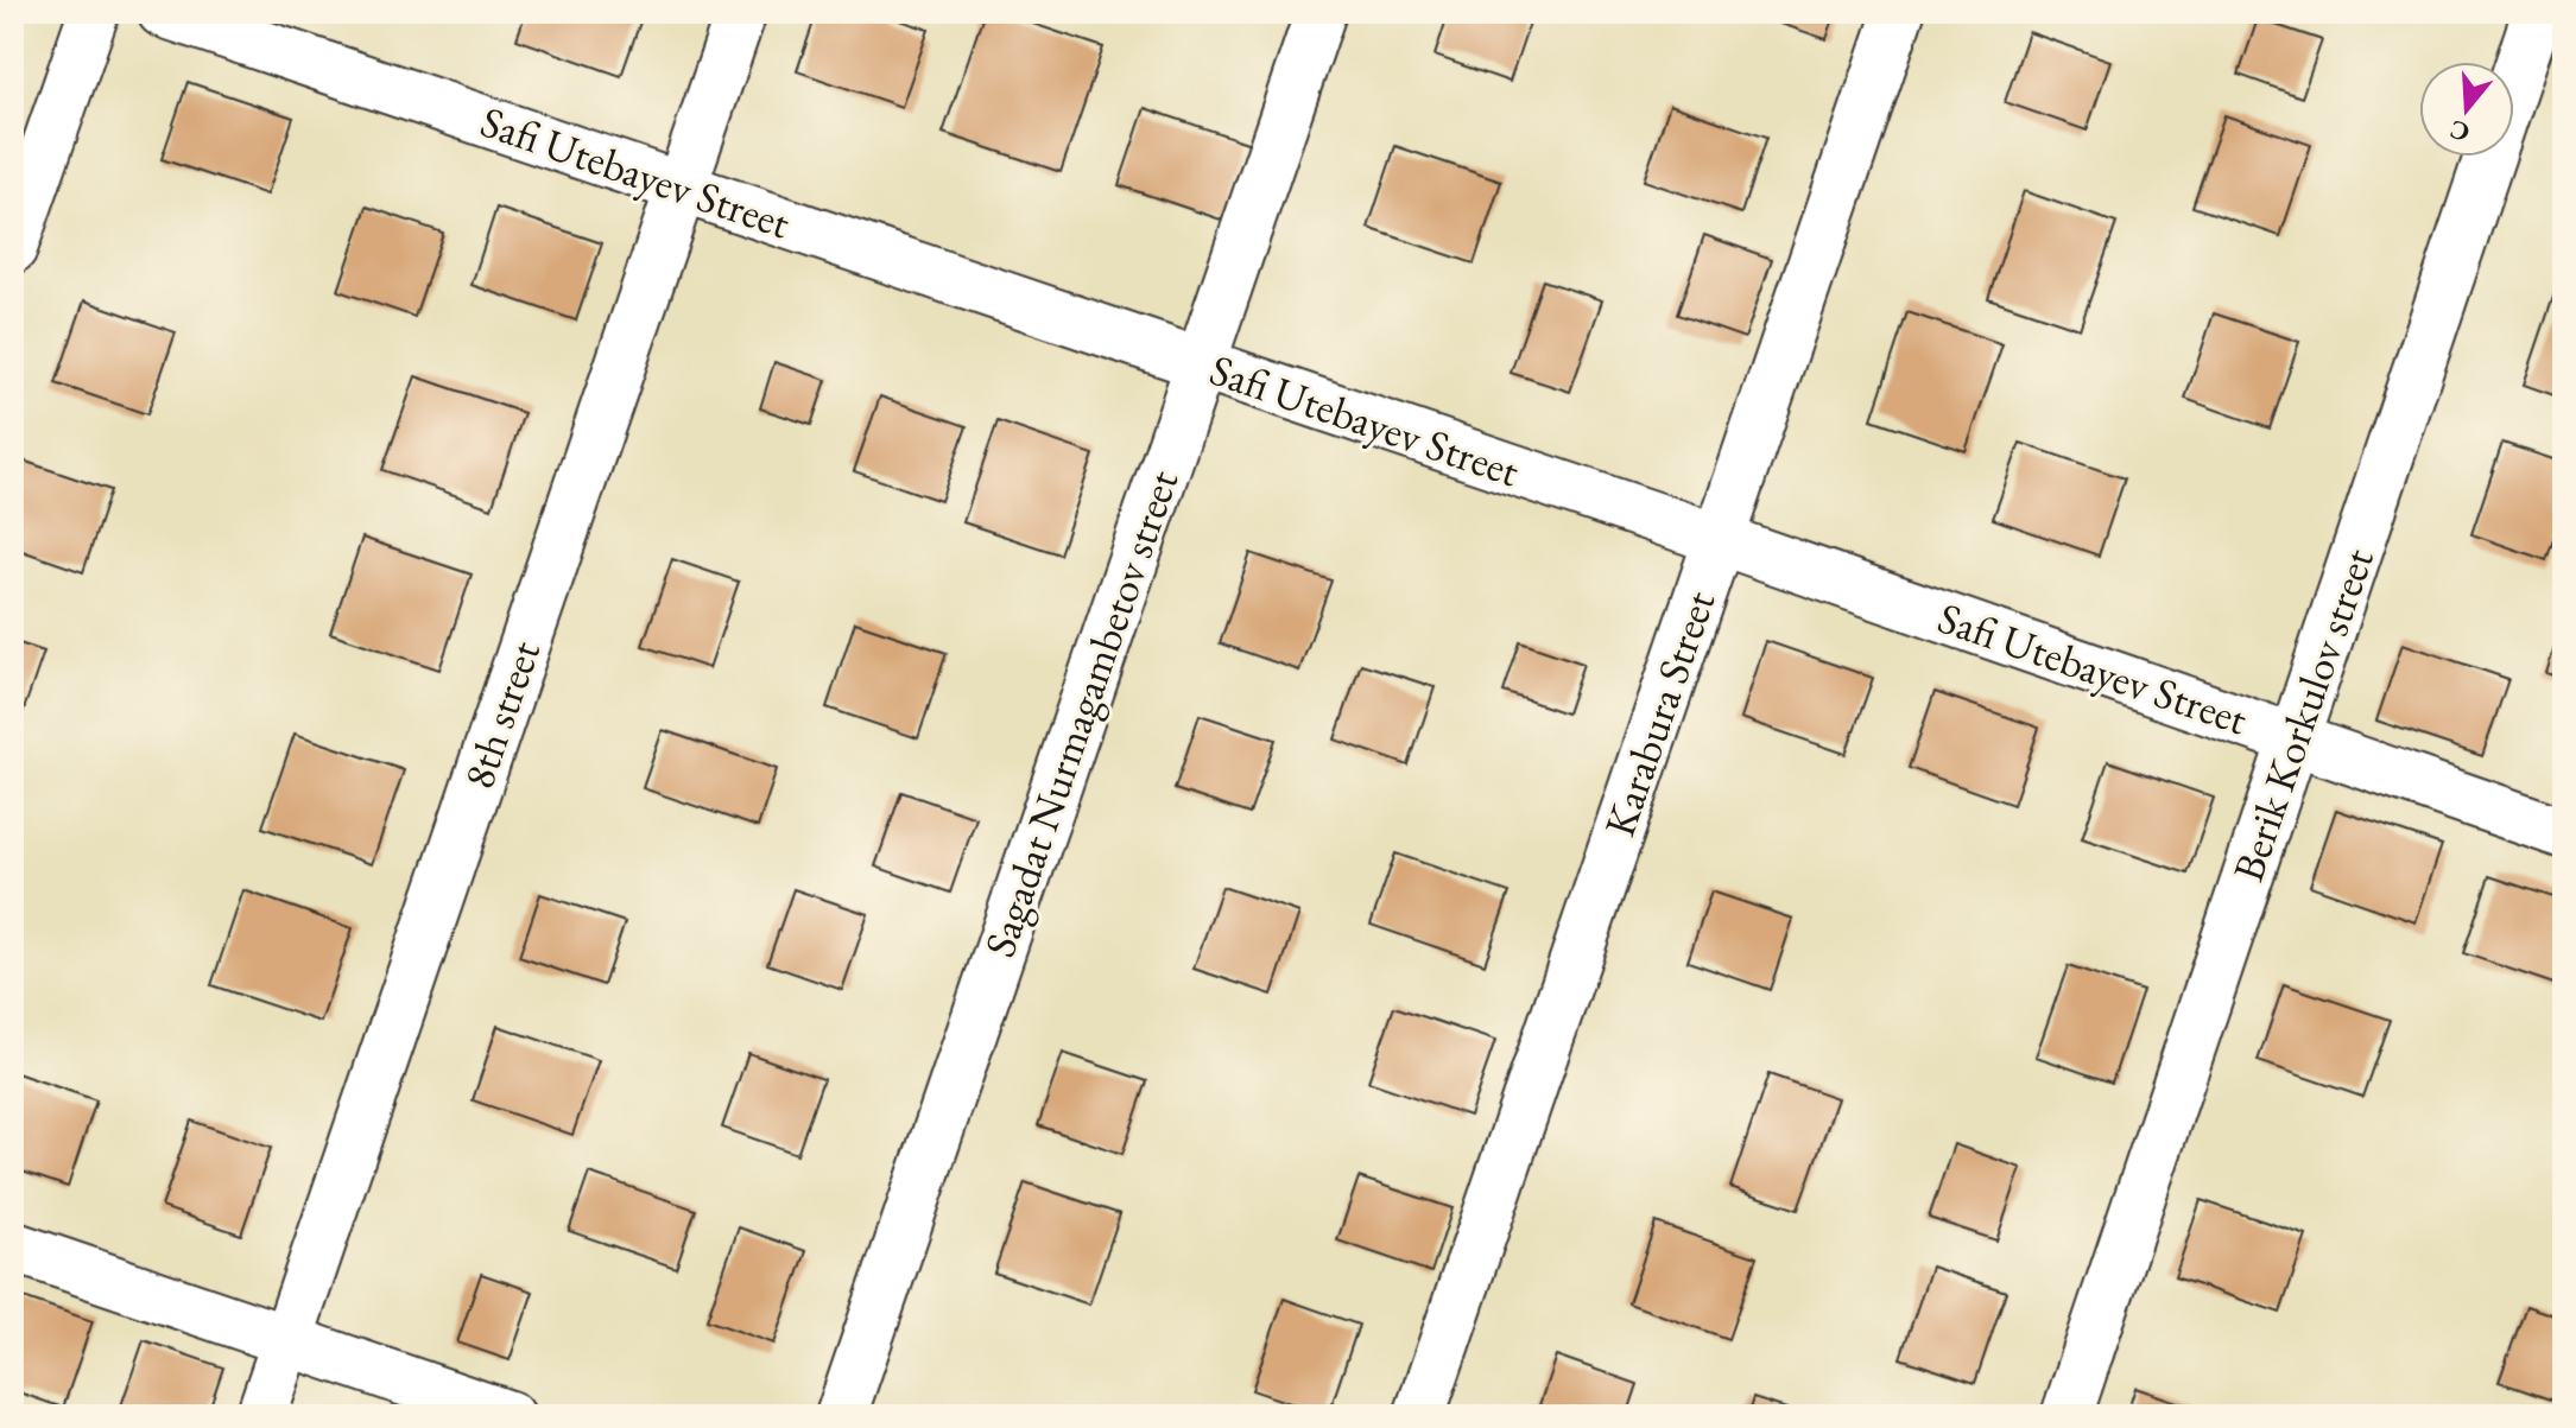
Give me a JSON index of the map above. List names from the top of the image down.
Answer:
{
  "streets": {
    "street": [
      "Safi Utebayev Street",
      "Sagadat Nurmagambetov street",
      "Karabura Street",
      "8th street",
      "Berik Korkulov street"
    ]
  },
  "crossings": [
    ["Safi Utebayev Street", "Sagadat Nurmagambetov street"],
    ["Safi Utebayev Street", "Karabura Street"],
    ["Safi Utebayev Street", "8th street"],
    ["Safi Utebayev Street", "Berik Korkulov street"]
  ],
  "north": "bottom"
}
